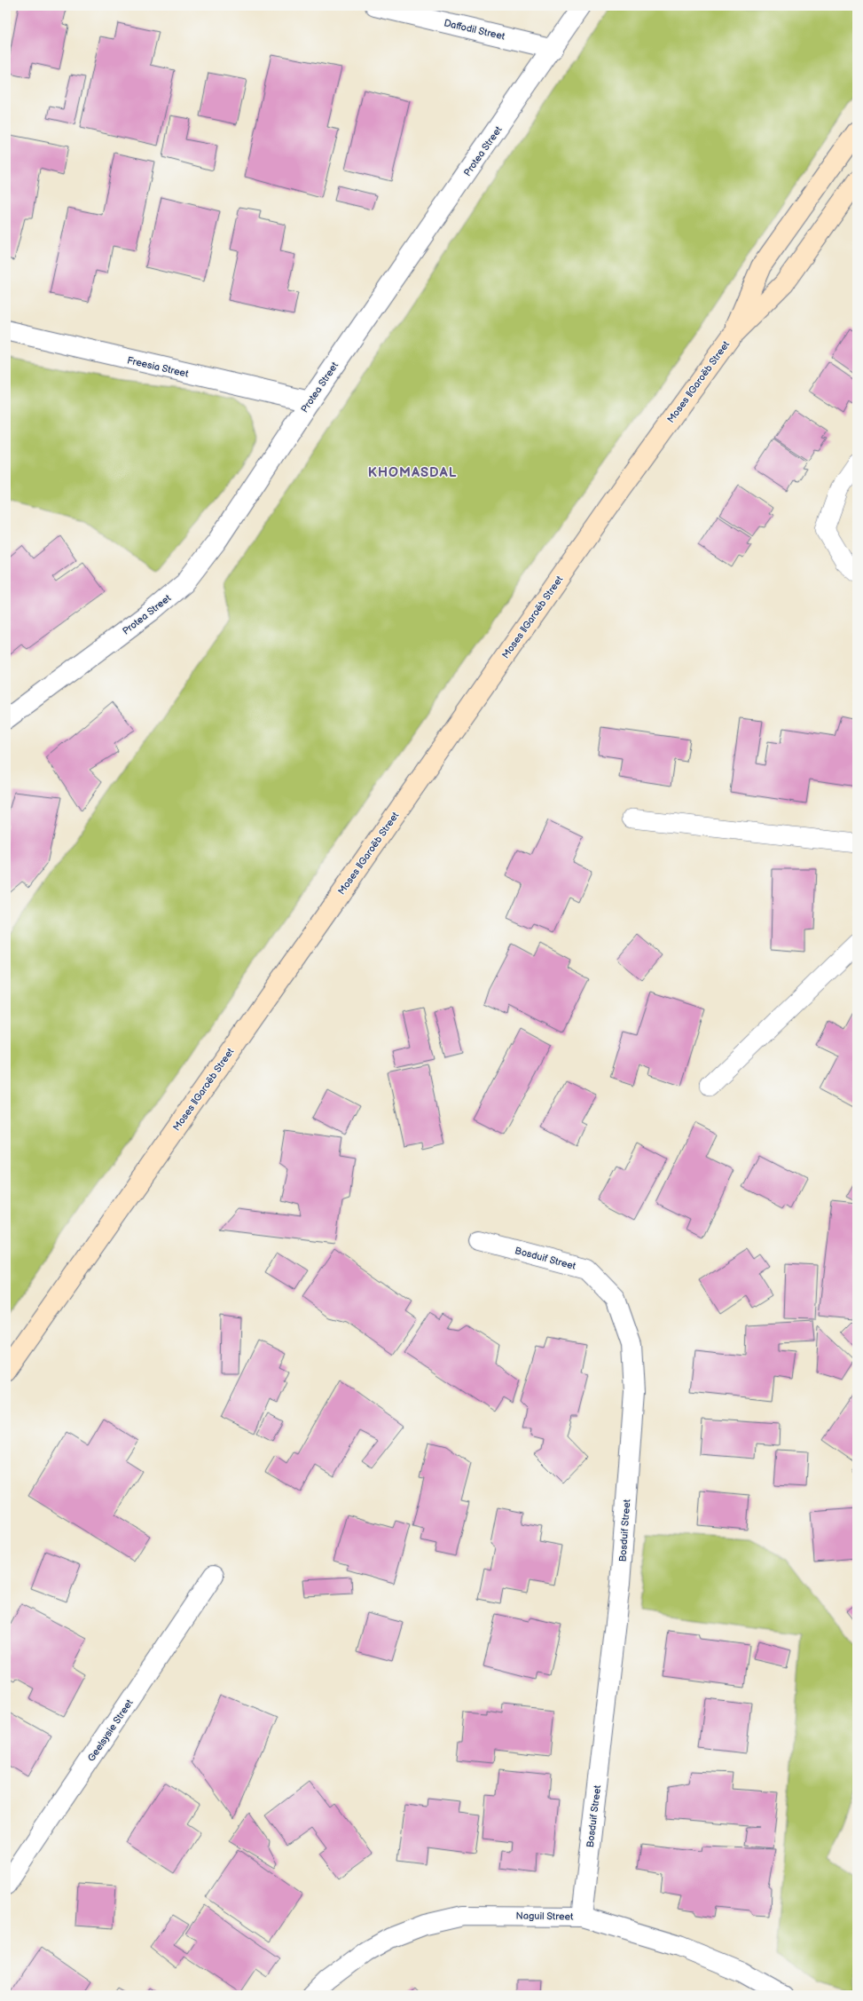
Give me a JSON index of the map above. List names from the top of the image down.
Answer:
{
  "streets": {
    "main road": ["Moses ǁGaroëb Street"],
    "street": [
      "Daffodil Street",
      "Protea Street",
      "Freesia Street",
      "Bosduif Street",
      "Geelsysie Street",
      "Naguil Street"
    ]
  },
  "crossings": [
    ["Daffodil Street", "Protea Street"],
    ["Protea Street", "Freesia Street"],
    ["Bosduif Street", "Naguil Street"]
  ],
  "districts": ["KHOMASDAL"]
}
